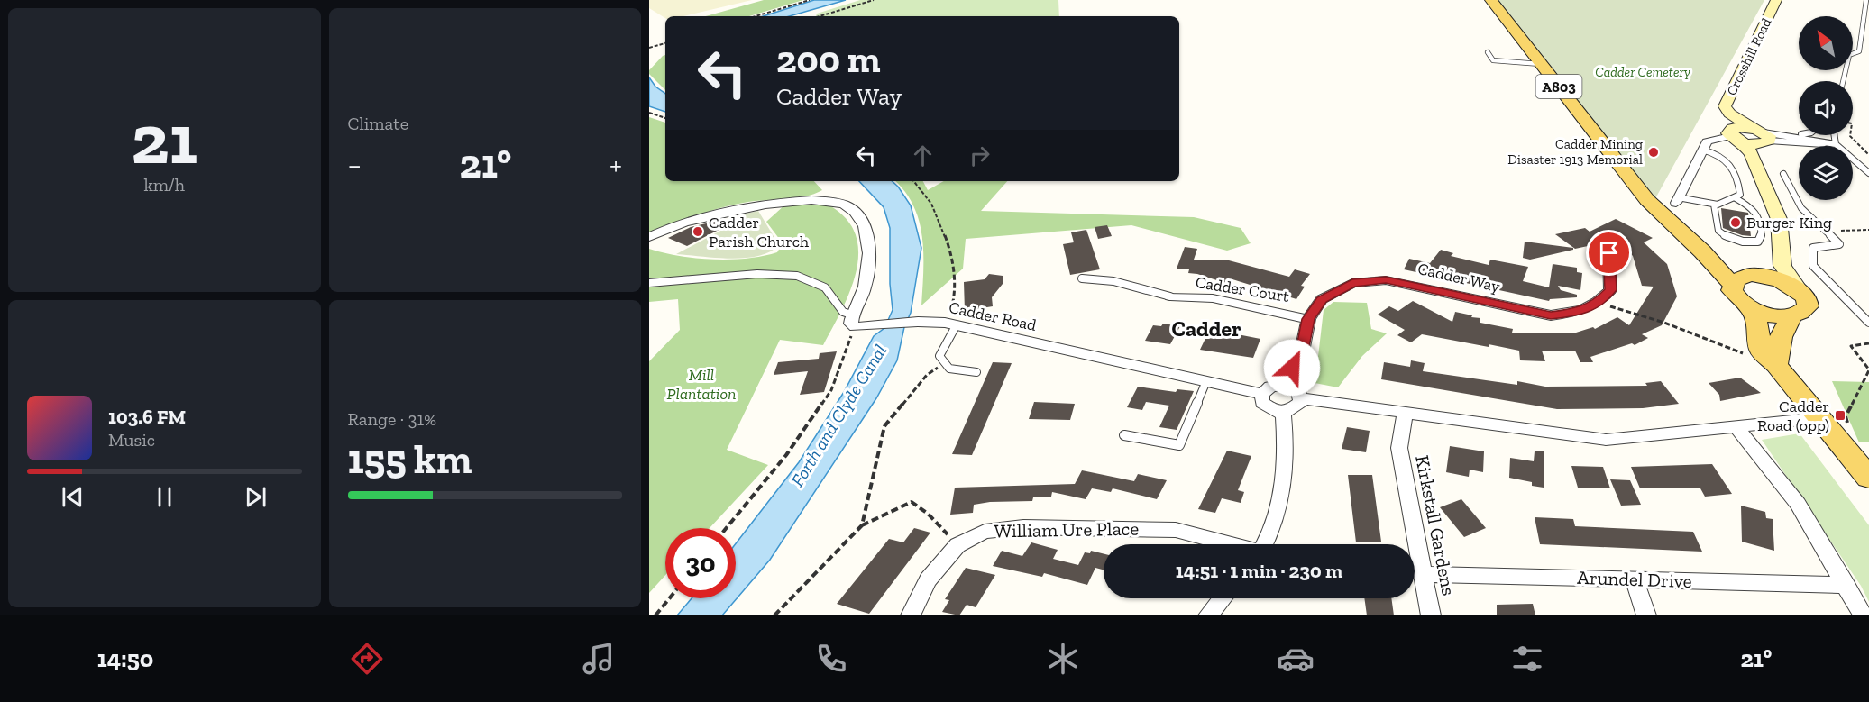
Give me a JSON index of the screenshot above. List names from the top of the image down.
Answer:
{
  "streets": {
    "main road": ["Crosshill Road", "A803"],
    "street": [
      "Cadder Way",
      "Cadder Court",
      "Cadder Road",
      "Kirkstall Gardens",
      "William Ure Place",
      "Arundel Drive"
    ]
  },
  "crossings": [
    ["Cadder Way", "Cadder Court"],
    ["Cadder Way", "Cadder Road"],
    ["Kirkstall Gardens", "Arundel Drive"]
  ],
  "districts": ["Cadder"],
  "water": ["Forth and Clyde Canal"],
  "parks": ["Cadder Cemetery", "Mill Plantation"],
  "places": {
    "other": ["Cadder Mining Disaster 1913 Memorial", "Burger King", "Cadder Parish Church"],
    "transit": ["Cadder Road (opp)"]
  },
  "north": "top left",
  "page": {
    "tile": [
      ["21", "km/h"],
      "Climate",
      ["Range · 31%", "155 km"]
    ],
    "turn": ["200 m", "Cadder Way"],
    "heat": ["−", "21°", "+"],
    "song": ["103.6 FM", "Music"],
    "limit": "30",
    "trip": "14:51 · 1 min · 230 m",
    "tabs": ["14:50", "21°"]
  }
}
